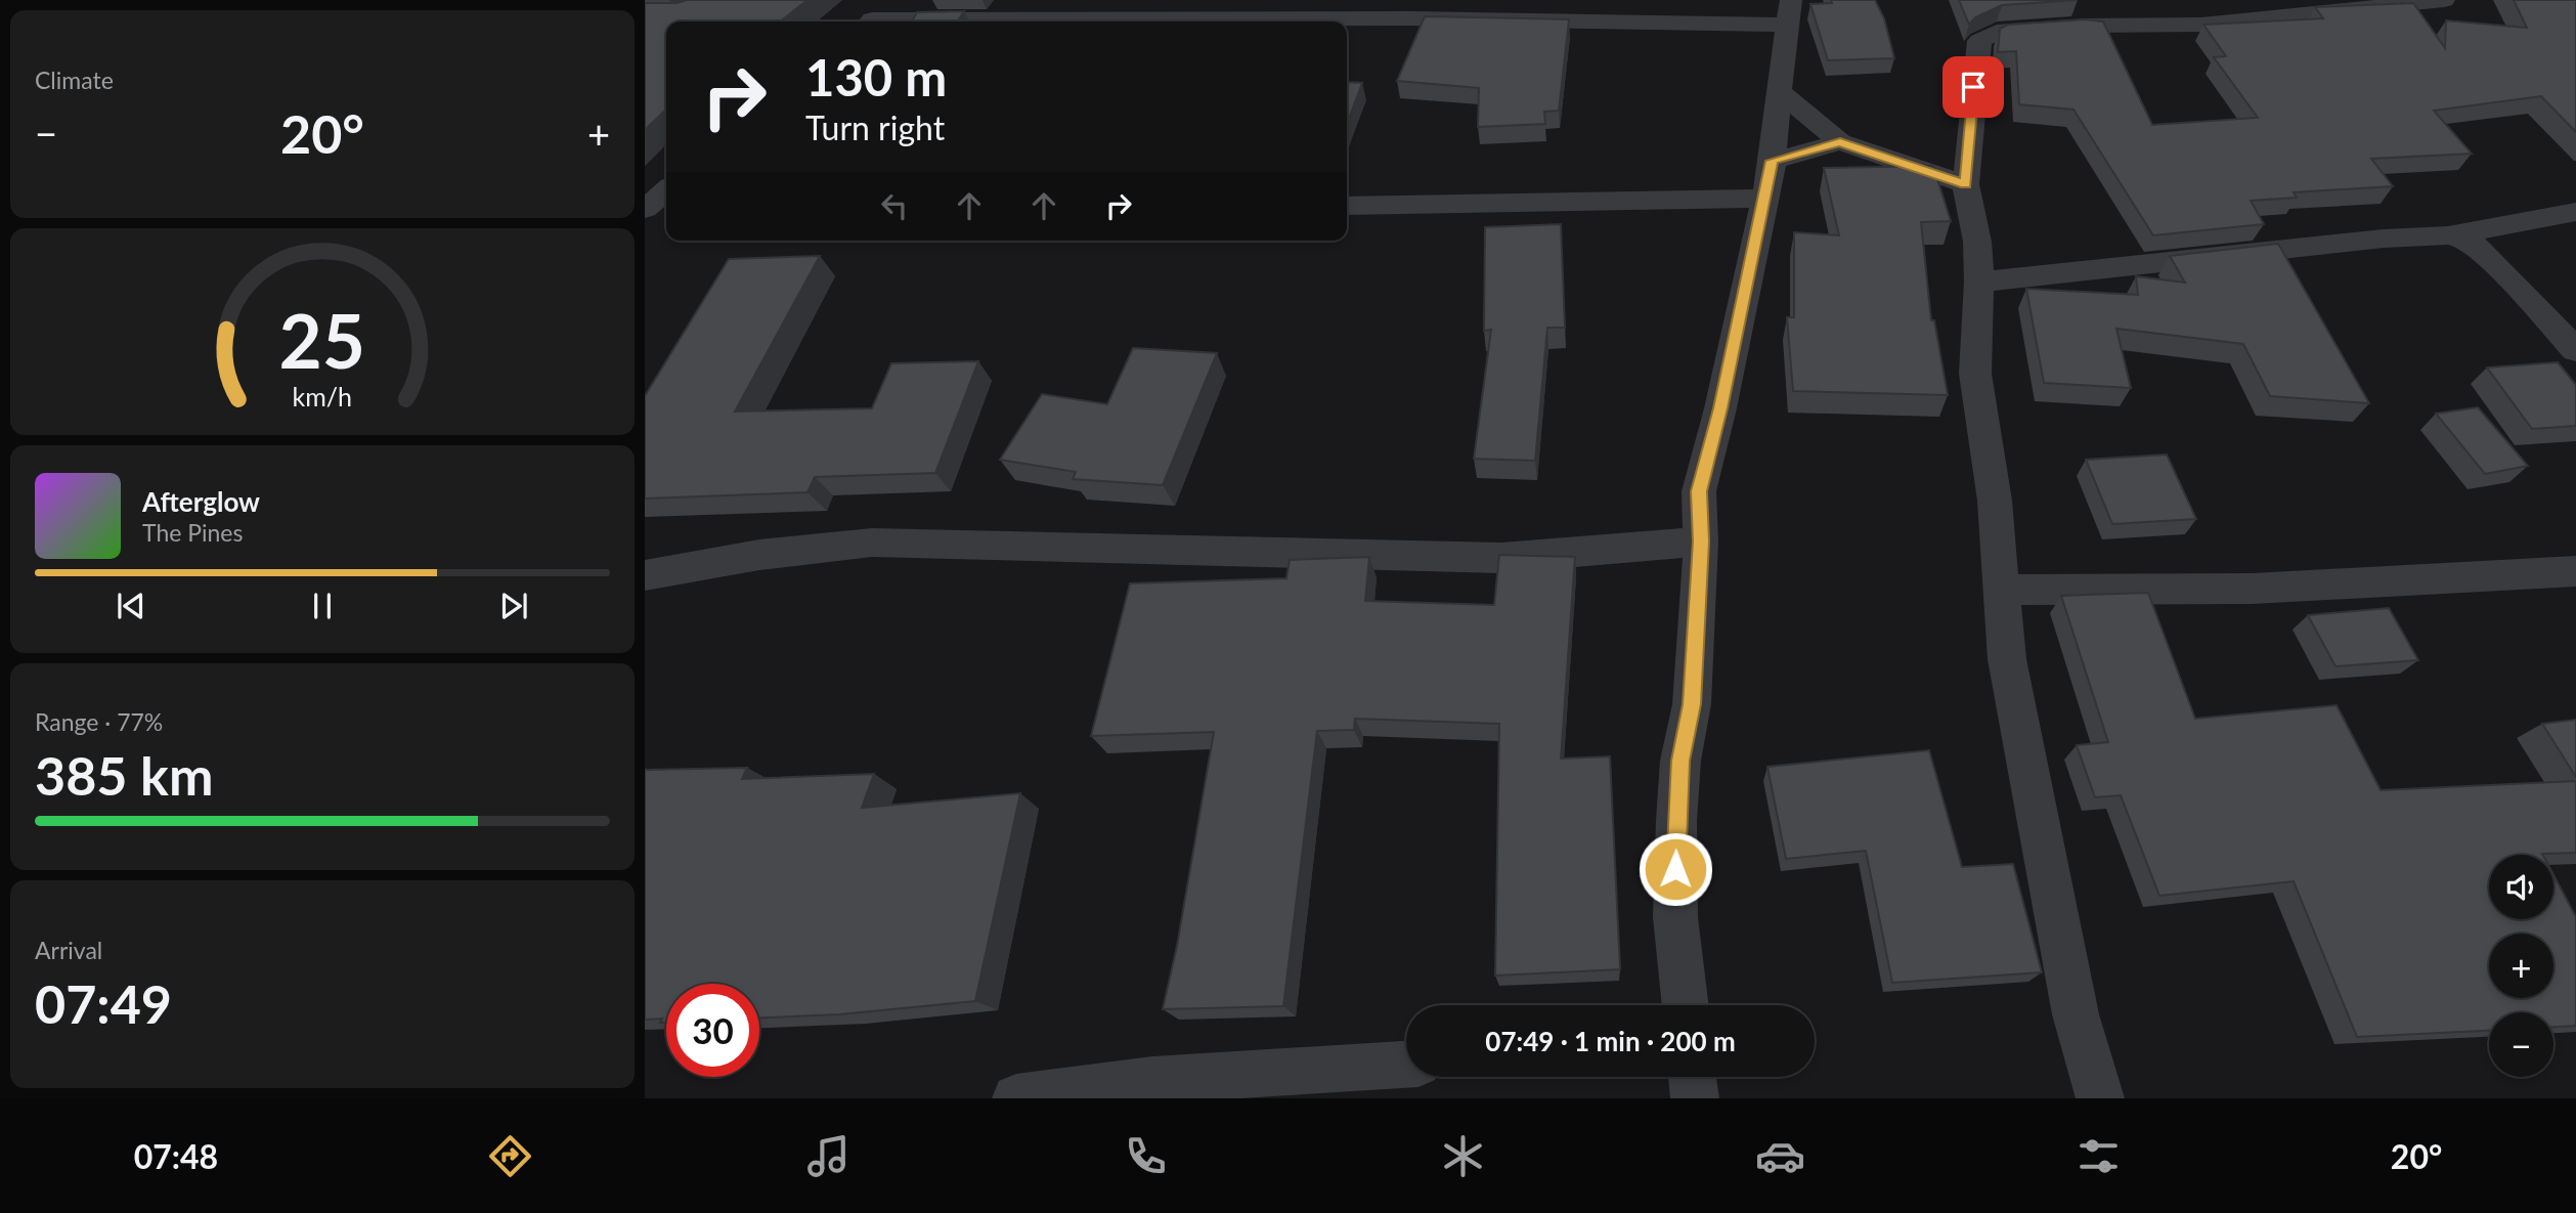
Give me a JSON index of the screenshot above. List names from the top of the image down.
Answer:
{
  "page": {
    "tile": [
      "Climate",
      ["Range · 77%", "385 km"],
      ["Arrival", "07:49"]
    ],
    "turn": ["130 m", "Turn right"],
    "heat": ["−", "20°", "+"],
    "song": ["Afterglow", "The Pines"],
    "map_buttons": ["+", "−"],
    "limit": "30",
    "trip": "07:49 · 1 min · 200 m",
    "tabs": ["07:48", "20°"],
    "gauge": ["25", "km/h"]
  }
}
